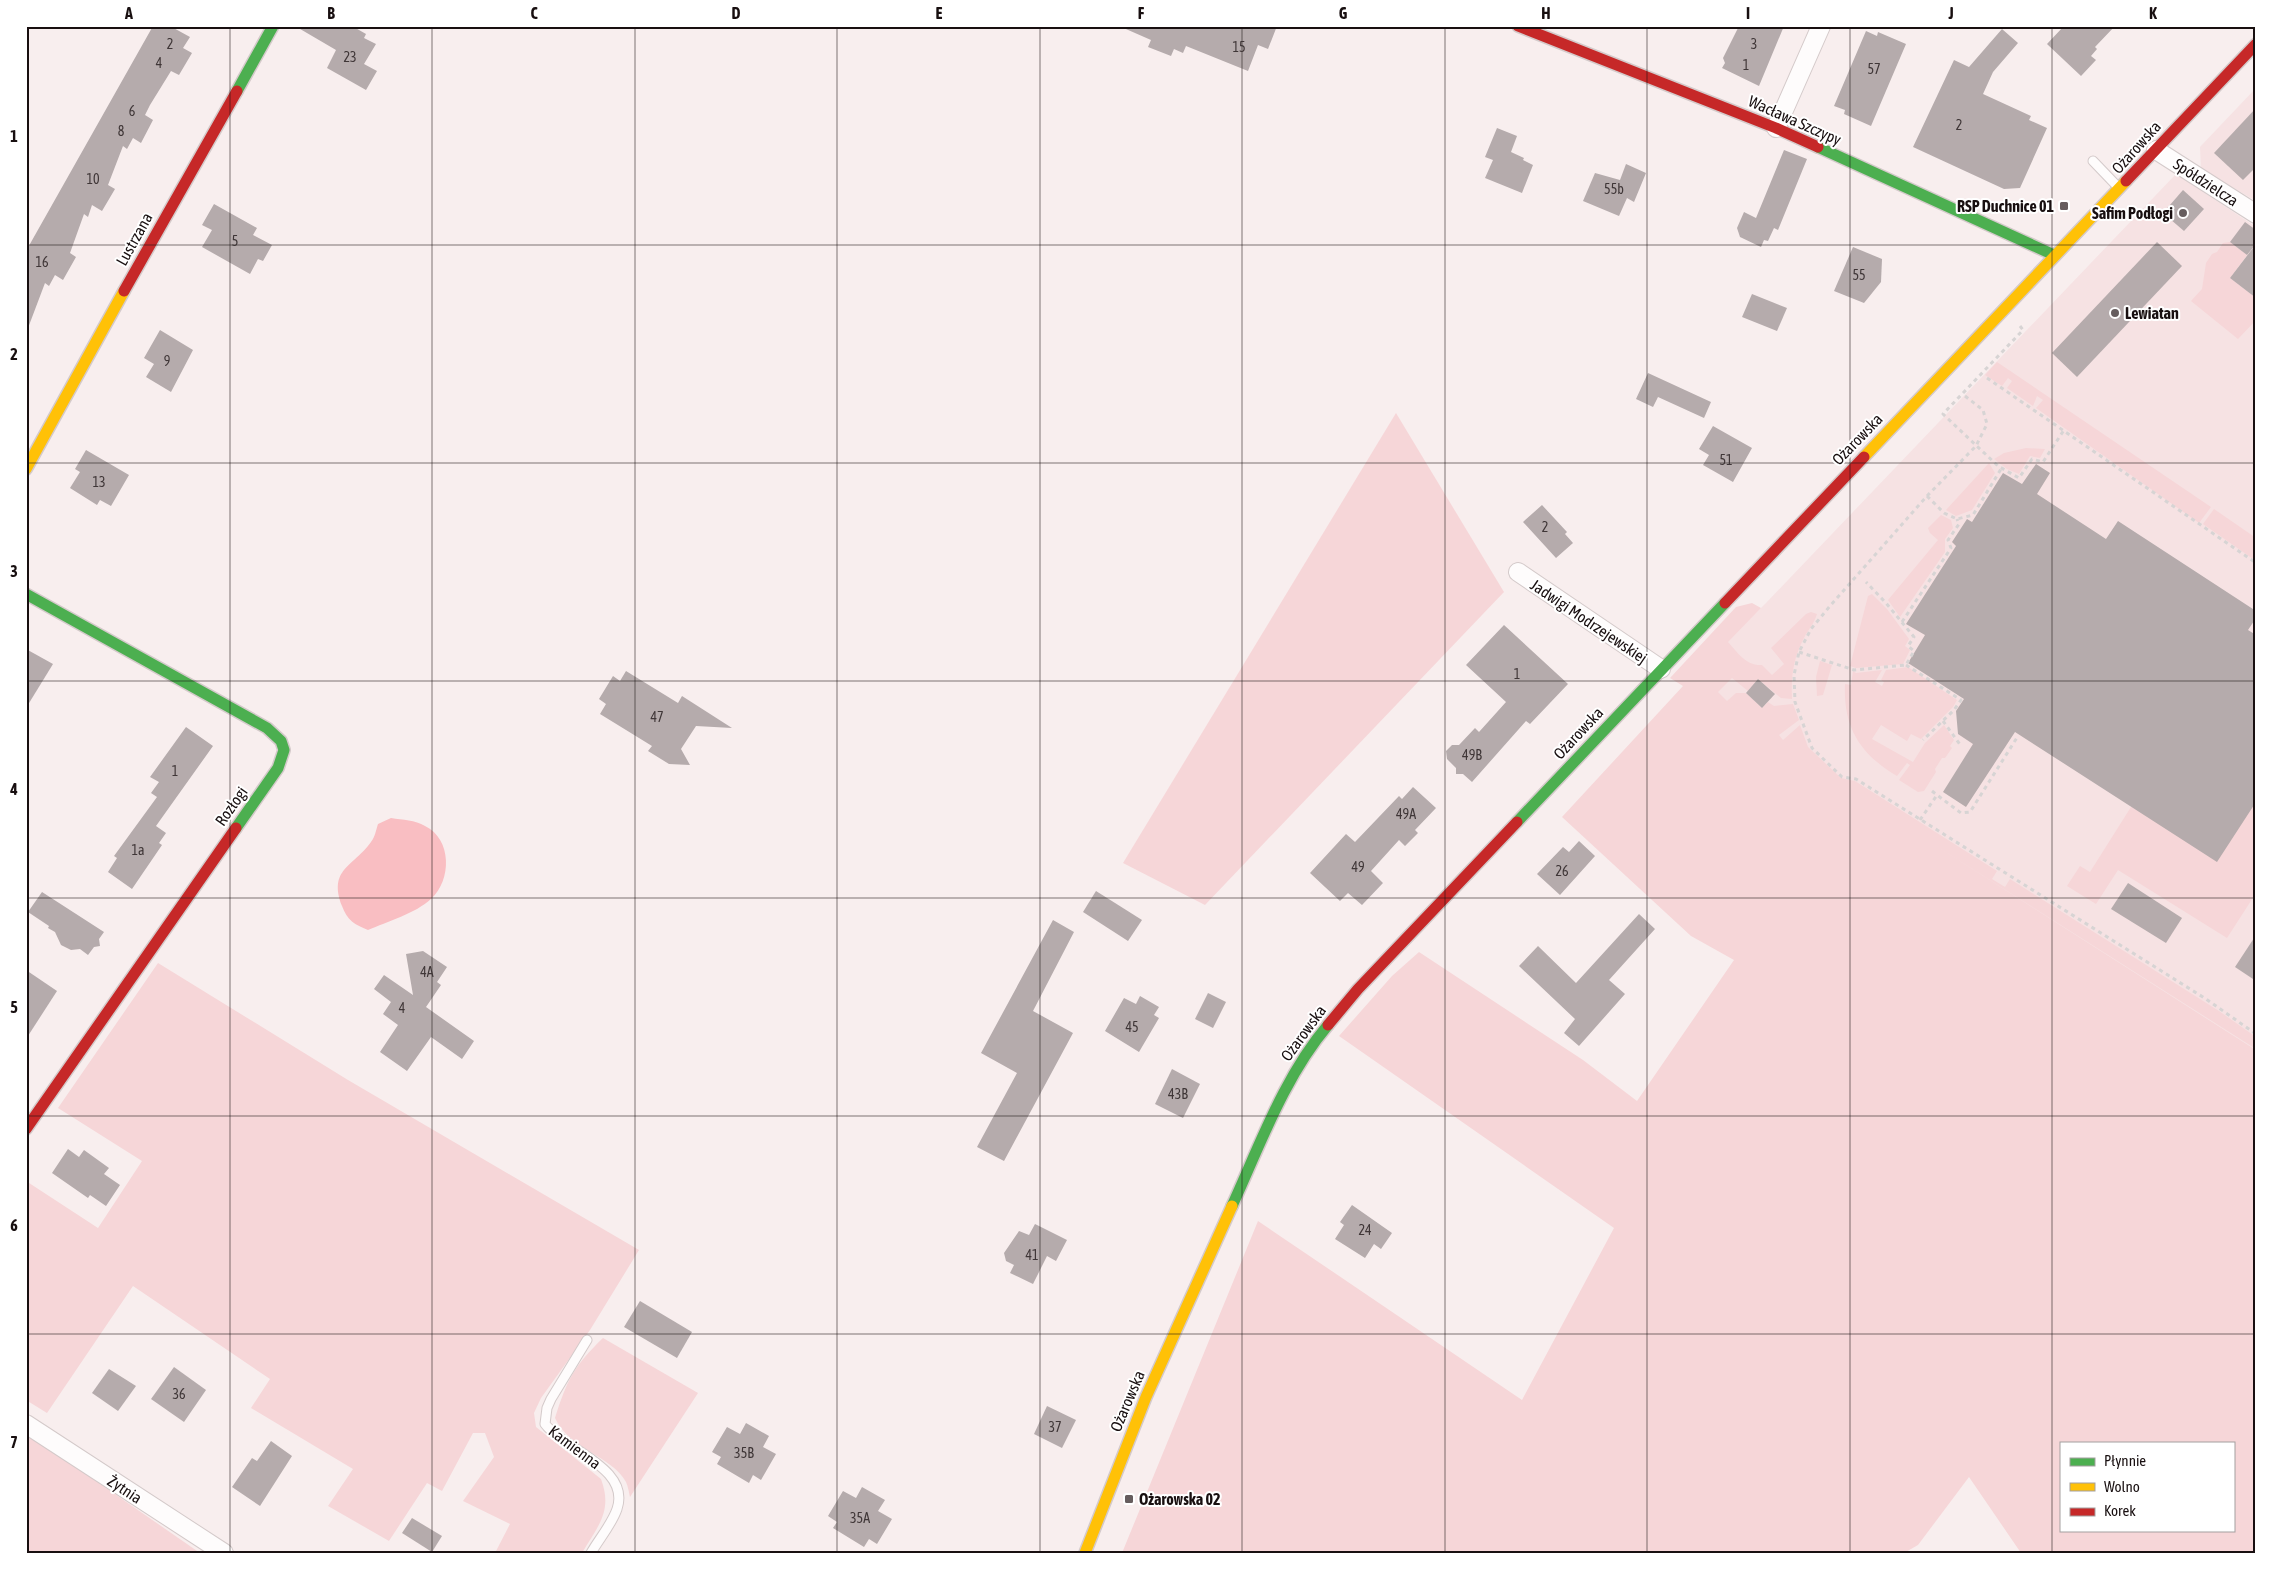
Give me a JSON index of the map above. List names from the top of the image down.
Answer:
{
  "streets": {
    "main road": [
      "Wacława Szczypy",
      "Ożarowska",
      "Lustrzana",
      "Rozłogi"
    ],
    "street": ["Spółdzielcza", "Jadwigi Modrzejewskiej", "Żytnia"],
    "lane": ["Kamienna"]
  },
  "crossings": [
    ["Wacława Szczypy", "Ożarowska"],
    ["Ożarowska", "Spółdzielcza"],
    ["Ożarowska", "Jadwigi Modrzejewskiej"]
  ],
  "places": {
    "transit": ["RSP Duchnice 01", "Ożarowska 02"],
    "other": ["Safim Podłogi", "Lewiatan"]
  },
  "house_numbers": [
    "2",
    "3",
    "15",
    "23",
    "4",
    "1",
    "57",
    "6",
    "2",
    "8",
    "10",
    "55b",
    "5",
    "16",
    "55",
    "9",
    "51",
    "13",
    "2",
    "1",
    "47",
    "49B",
    "1",
    "49A",
    "1a",
    "49",
    "26",
    "4A",
    "4",
    "45",
    "43B",
    "24",
    "41",
    "36",
    "37",
    "35B",
    "35A"
  ],
  "legend": ["Płynnie", "Wolno", "Korek"],
  "grid": {
    "columns": [
      "A",
      "B",
      "C",
      "D",
      "E",
      "F",
      "G",
      "H",
      "I",
      "J",
      "K"
    ],
    "rows": [
      "1",
      "2",
      "3",
      "4",
      "5",
      "6",
      "7"
    ]
  }
}
